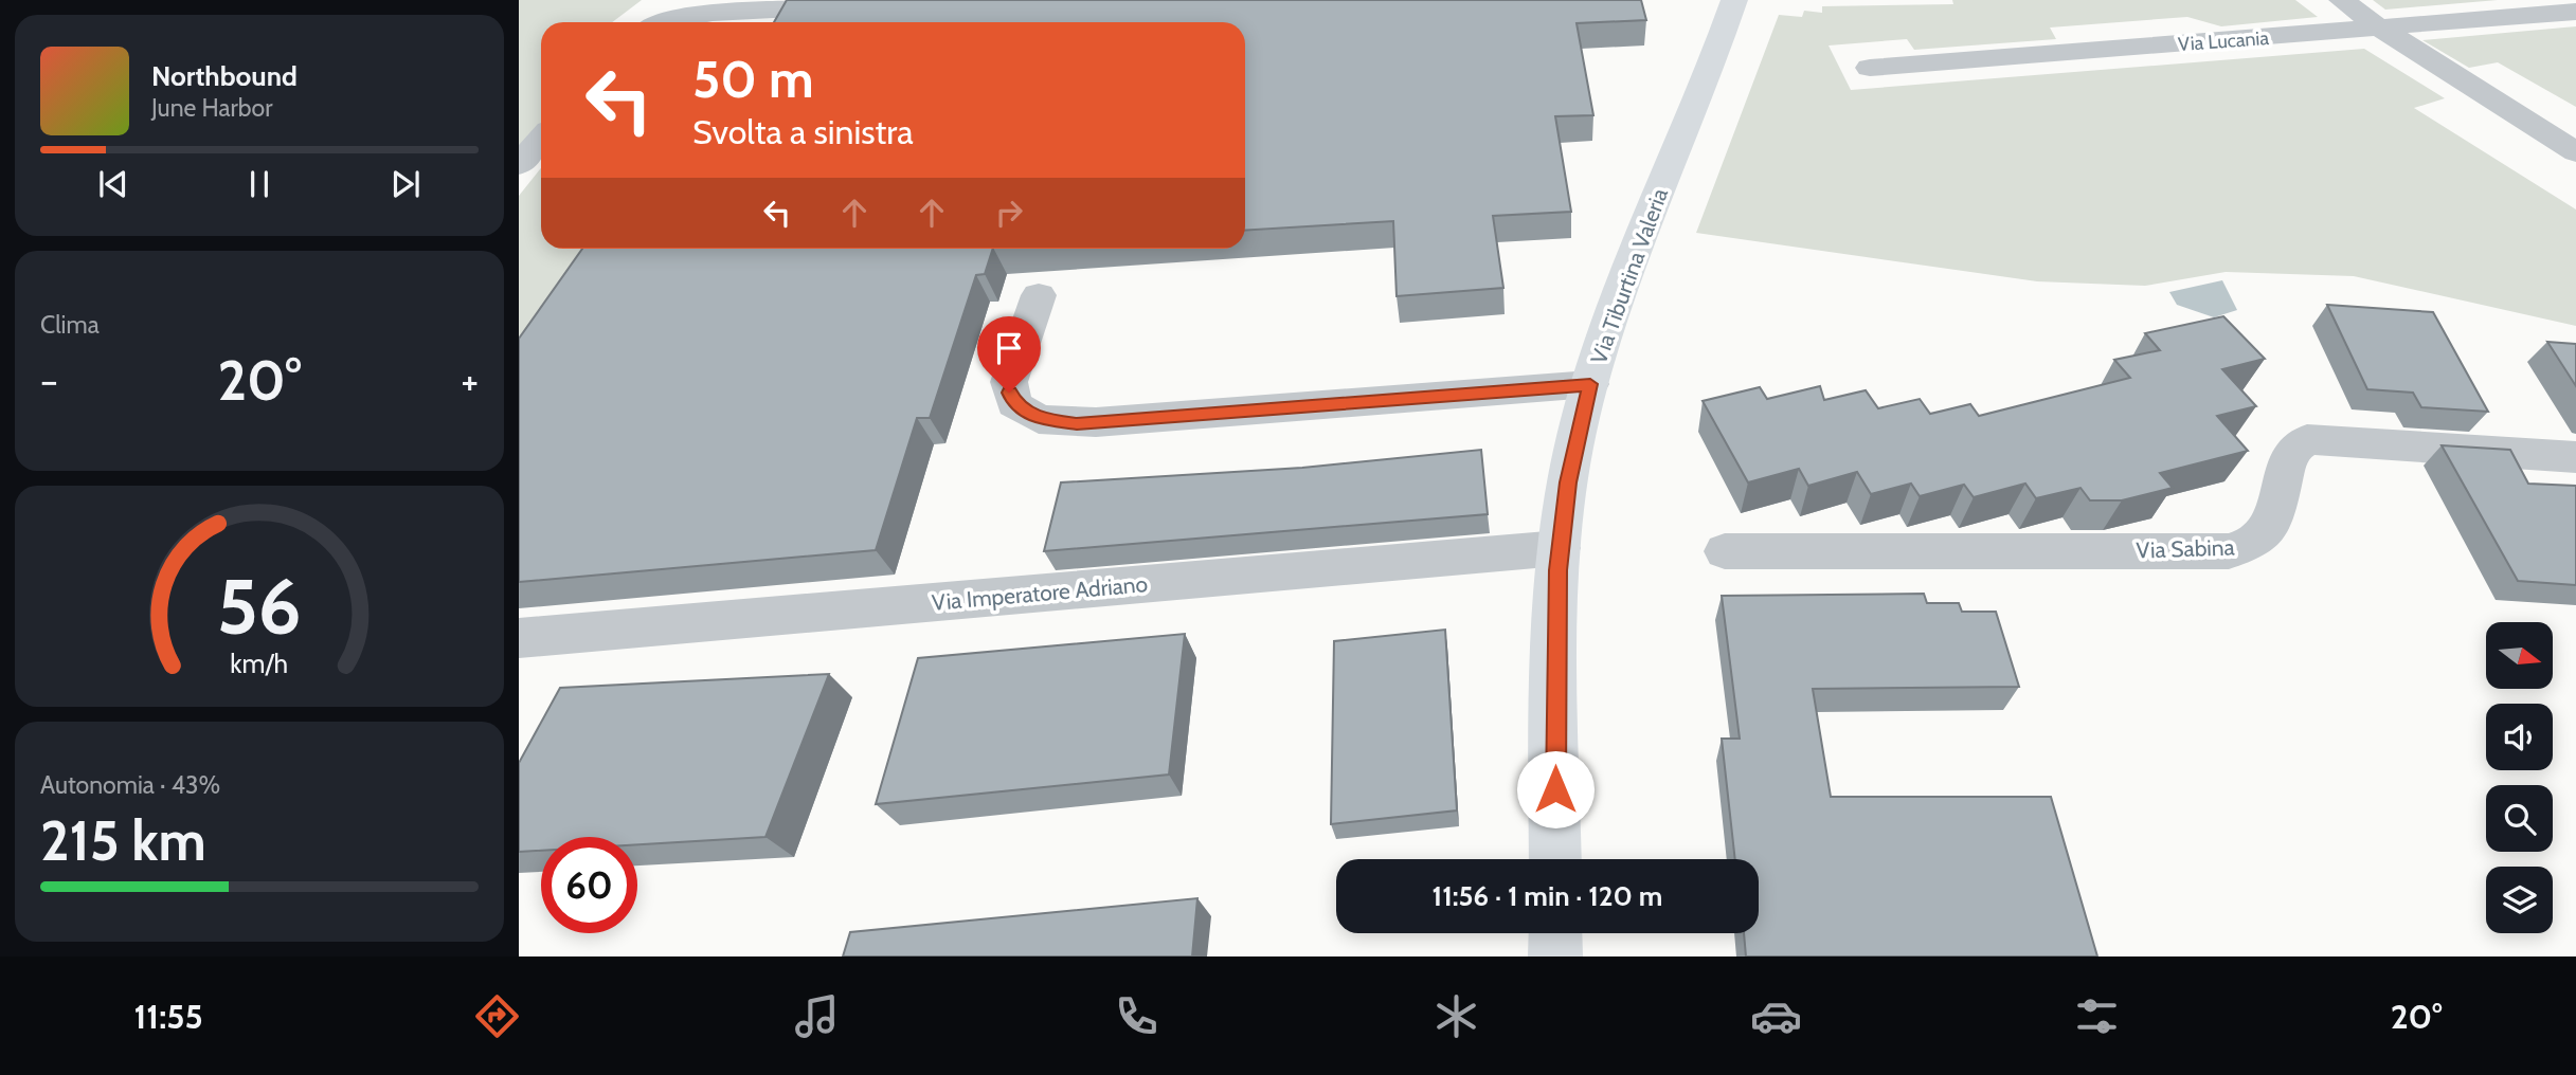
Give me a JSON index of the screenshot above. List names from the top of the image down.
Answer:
{
  "streets": {
    "main road": ["Via Tiburtina Valeria"],
    "street": ["Via Lucania", "Via Sabina", "Via Imperatore Adriano"]
  },
  "crossings": [
    ["Via Tiburtina Valeria", "Via Imperatore Adriano"]
  ],
  "north": "right",
  "page": {
    "turn": ["50 m", "Svolta a sinistra"],
    "song": ["Northbound", "June Harbor"],
    "tile": [
      "Clima",
      ["Autonomia · 43%", "215 km"]
    ],
    "heat": ["−", "20°", "+"],
    "limit": "60",
    "trip": "11:56 · 1 min · 120 m",
    "tabs": ["11:55", "20°"],
    "gauge": ["56", "km/h"]
  }
}
